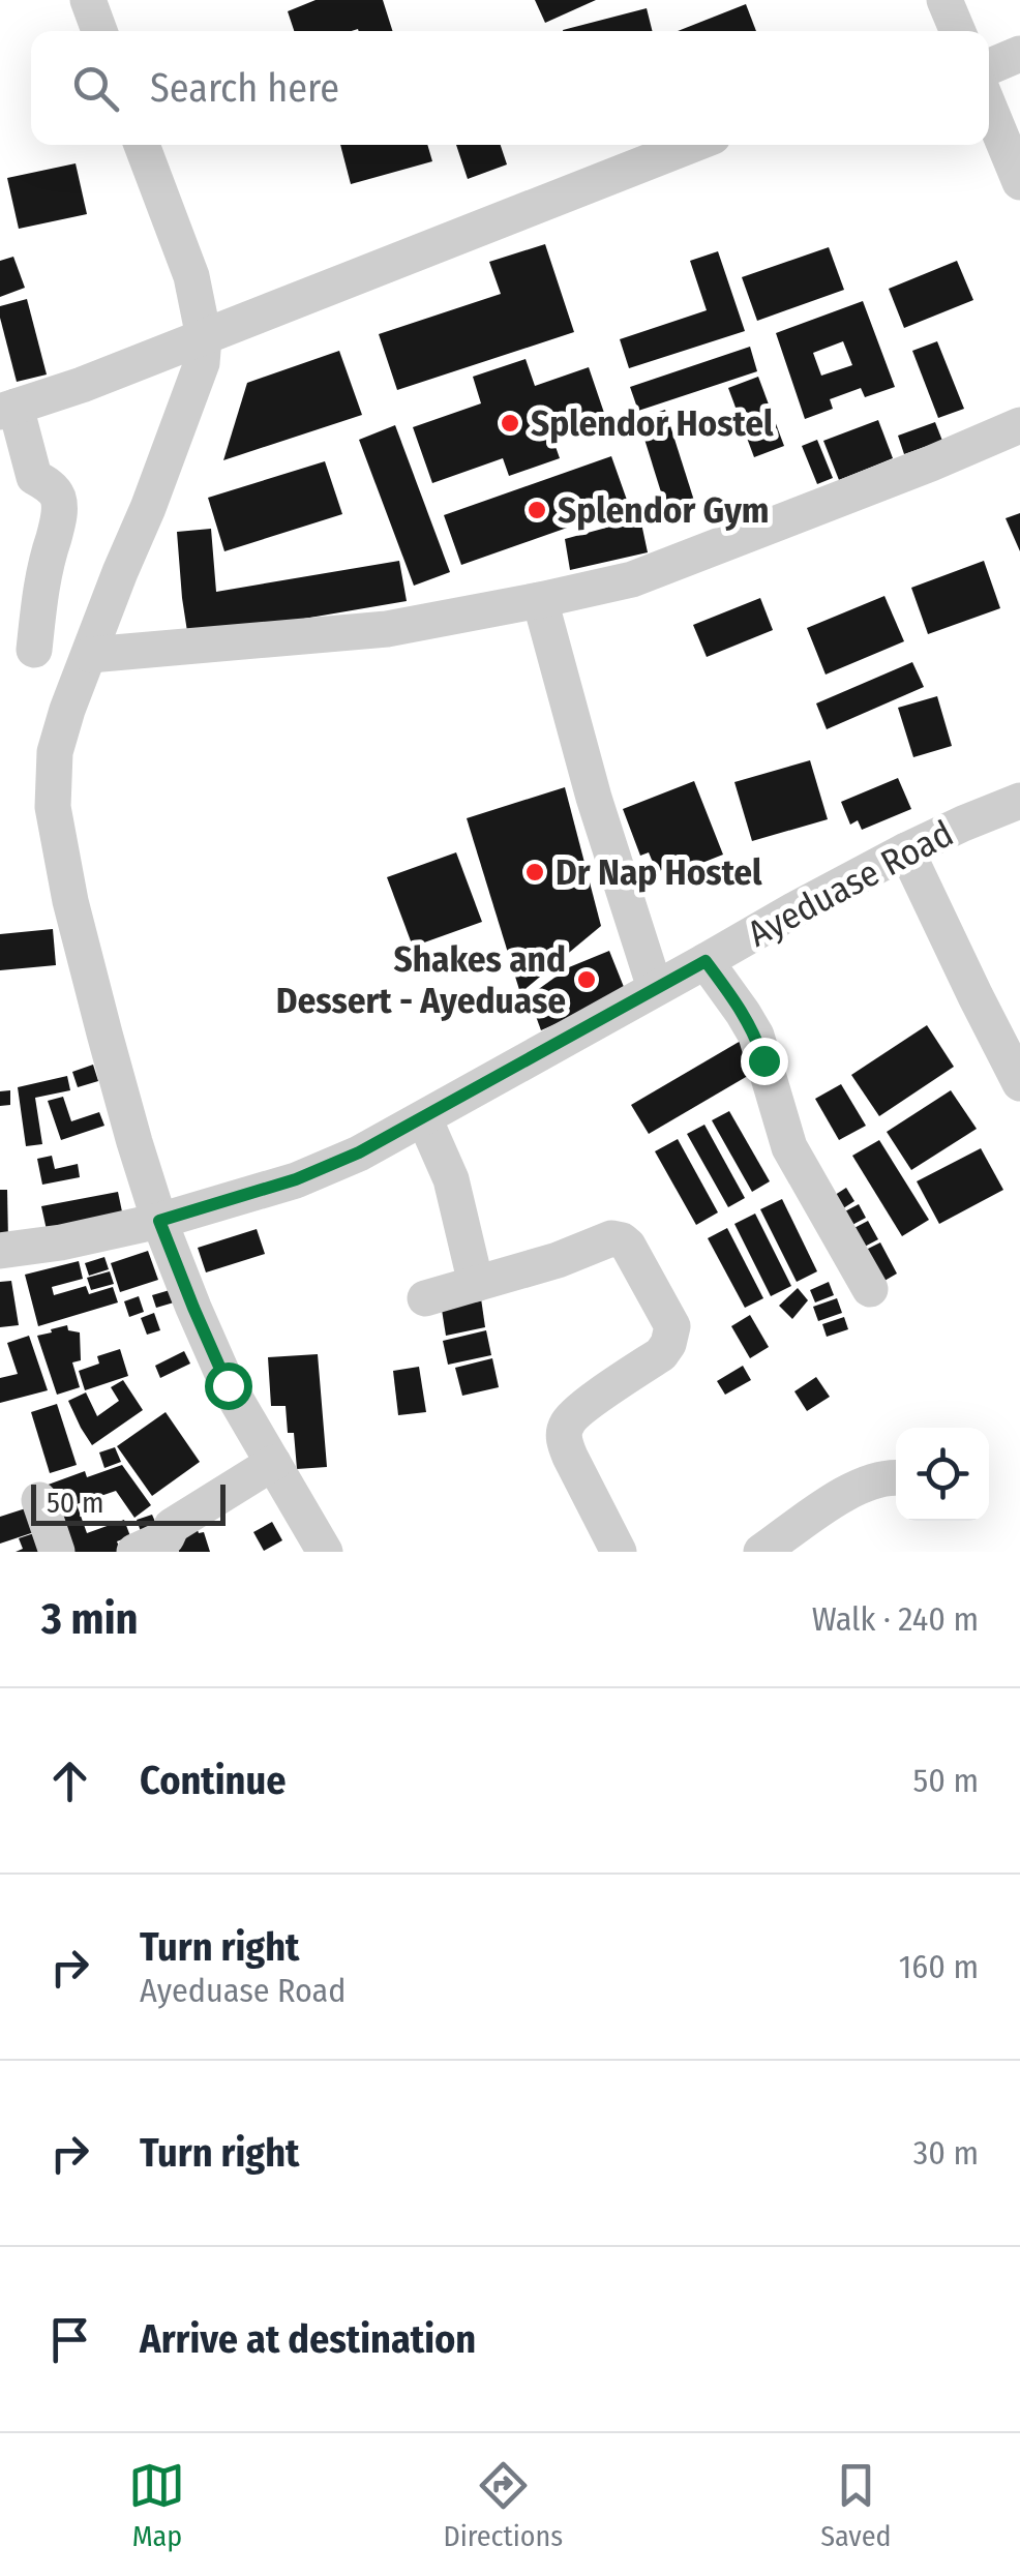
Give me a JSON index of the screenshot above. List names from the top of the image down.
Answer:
{
  "streets": {
    "street": ["Ayeduase Road"]
  },
  "places": [
    "Splendor Hostel",
    "Splendor Gym",
    "Dr Nap Hostel",
    "Shakes and Dessert - Ayeduase"
  ],
  "scale_bar": "50 m",
  "page": {
    "search": "Search here",
    "scale": "50 m",
    "heading": ["3 min", "Walk · 240 m"],
    "list": [
      ["Continue", "50 m"],
      ["Turn right", "Ayeduase Road", "160 m"],
      ["Turn right", "30 m"],
      "Arrive at destination"
    ],
    "nav": ["Map", "Directions", "Saved"]
  }
}
